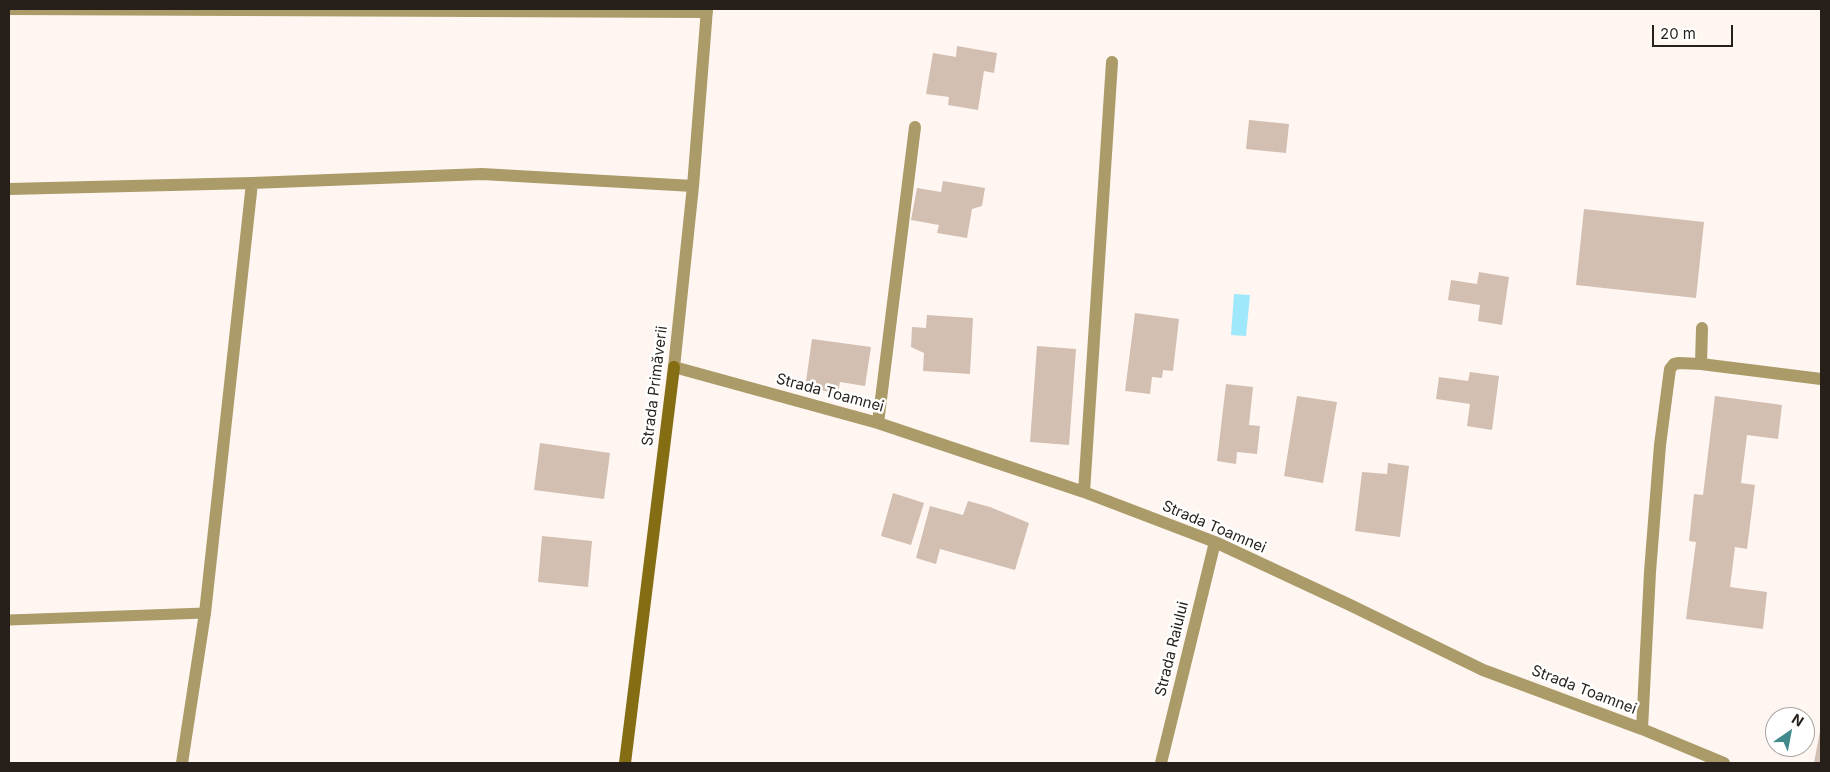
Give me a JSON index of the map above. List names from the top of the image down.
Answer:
{
  "streets": {
    "main road": ["Strada Primăverii"],
    "street": ["Strada Toamnei", "Strada Raiului"]
  },
  "crossings": [
    ["Strada Primăverii", "Strada Toamnei"],
    ["Strada Toamnei", "Strada Raiului"]
  ],
  "scale_bar": "20 m",
  "north": "top right"
}
